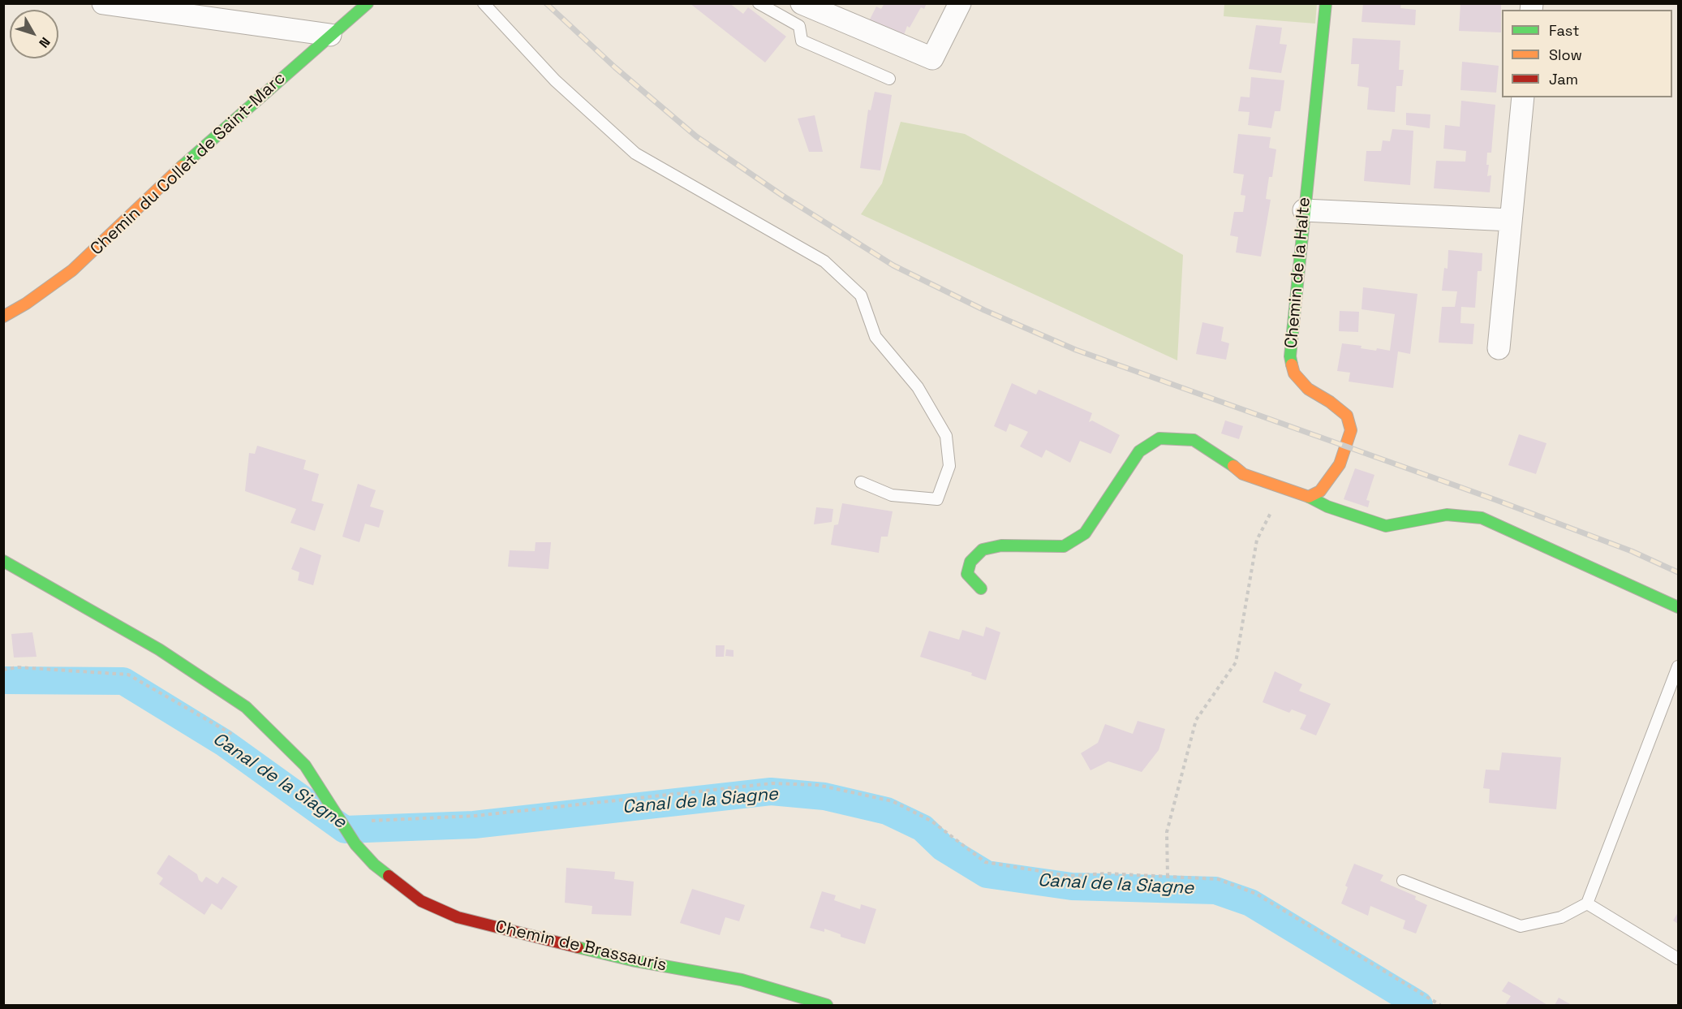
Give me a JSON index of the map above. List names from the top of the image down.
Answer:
{
  "streets": {
    "street": ["Chemin du Collet de Saint-Marc", "Chemin de la Halte", "Chemin de Brassauris"]
  },
  "water": ["Canal de la Siagne"],
  "legend": ["Fast", "Slow", "Jam"],
  "north": "bottom right"
}
